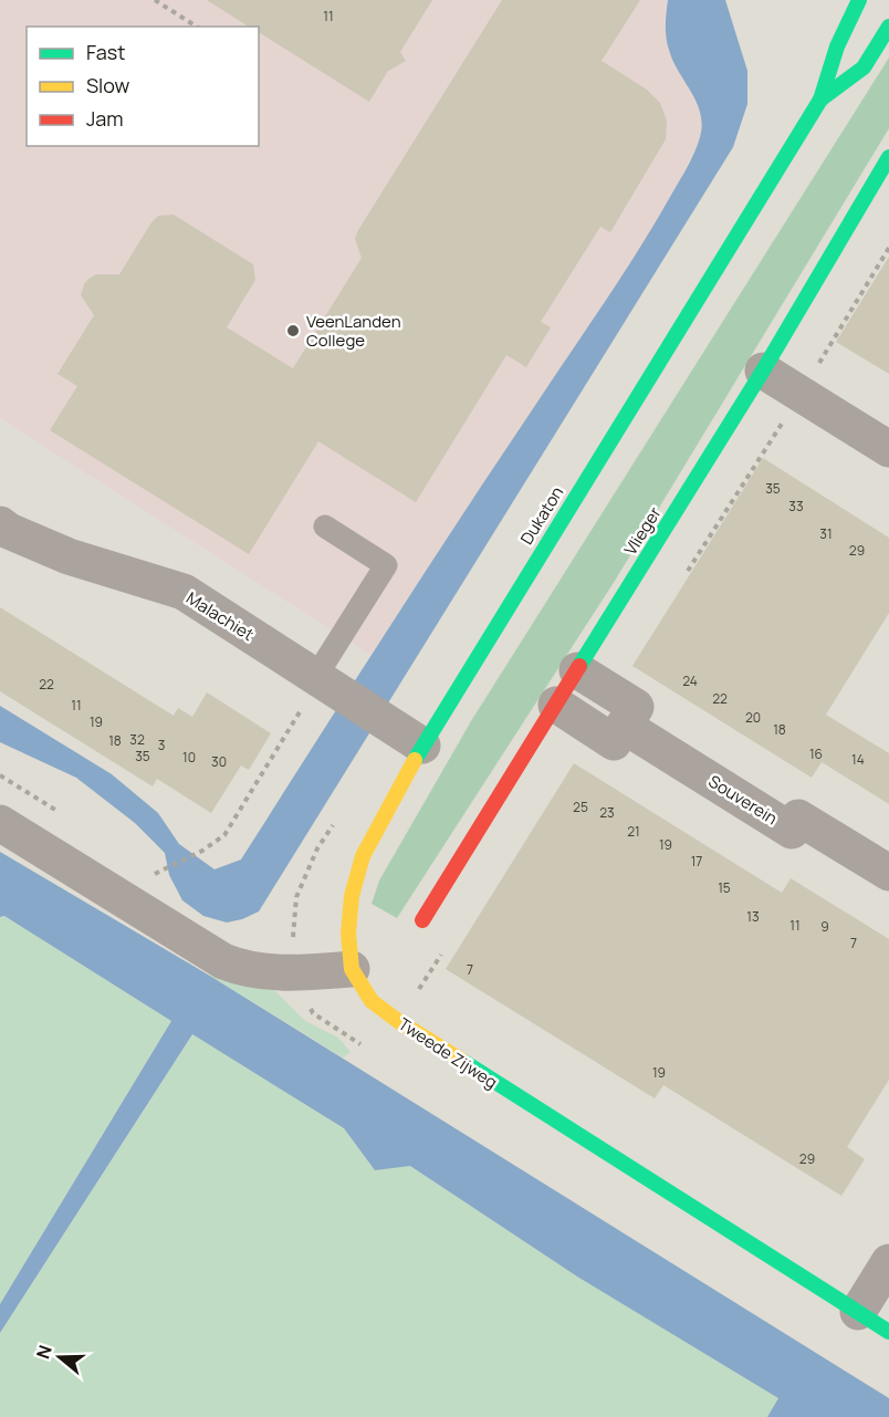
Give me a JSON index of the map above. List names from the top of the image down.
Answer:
{
  "streets": {
    "street": [
      "Dukaton",
      "Vlieger",
      "Malachiet",
      "Souverein",
      "Tweede Zijweg"
    ]
  },
  "crossings": [
    ["Dukaton", "Malachiet"],
    ["Dukaton", "Tweede Zijweg"]
  ],
  "places": ["VeenLanden College"],
  "house_numbers": [
    "11",
    "35",
    "33",
    "31",
    "29",
    "24",
    "22",
    "22",
    "11",
    "20",
    "19",
    "18",
    "32",
    "18",
    "3",
    "16",
    "35",
    "10",
    "14",
    "30",
    "25",
    "23",
    "21",
    "19",
    "17",
    "15",
    "13",
    "11",
    "9",
    "7",
    "7",
    "19",
    "29"
  ],
  "legend": ["Fast", "Slow", "Jam"],
  "north": "left"
}
